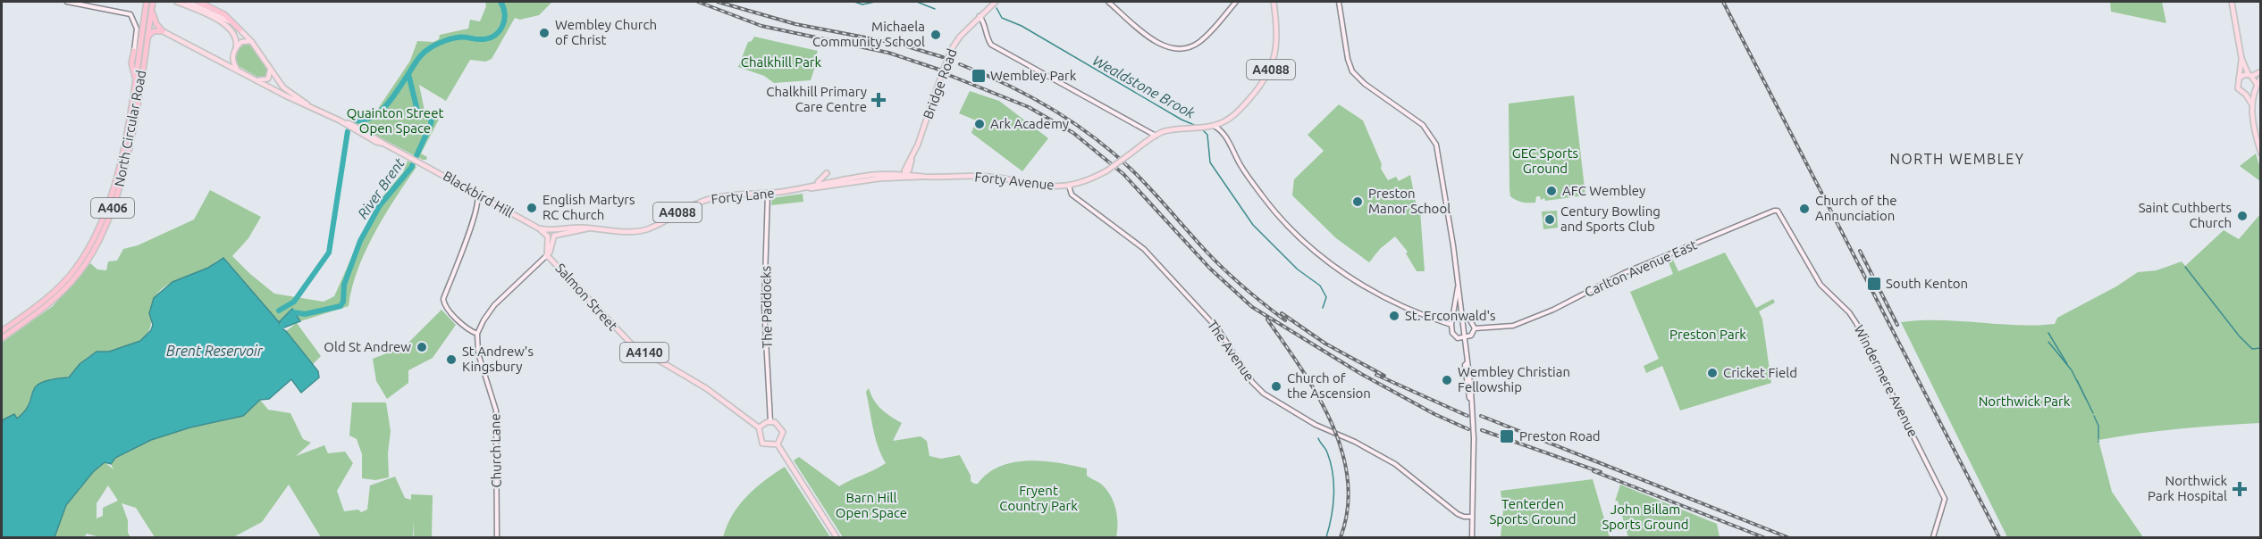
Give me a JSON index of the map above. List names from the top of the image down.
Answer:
{
  "streets": {
    "highway": ["North Circular Road", "A406"],
    "main road": [
      "A4088",
      "Bridge Road",
      "Forty Avenue",
      "Blackbird Hill",
      "Forty Lane",
      "Salmon Street",
      "A4140"
    ],
    "street": [
      "Carlton Avenue East",
      "The Paddocks",
      "The Avenue",
      "Windermere Avenue",
      "Church Lane"
    ]
  },
  "crossings": [
    ["A4088", "Bridge Road"],
    ["A4088", "Forty Avenue"],
    ["Bridge Road", "Forty Avenue"],
    ["Forty Avenue", "The Avenue"],
    ["Blackbird Hill", "Forty Lane"],
    ["Blackbird Hill", "Salmon Street"],
    ["Forty Lane", "Salmon Street"],
    ["Forty Lane", "The Paddocks"],
    ["Carlton Avenue East", "Windermere Avenue"],
    ["Salmon Street", "The Paddocks"]
  ],
  "districts": ["NORTH WEMBLEY"],
  "water": ["Wealdstone Brook", "River Brent", "Brent Reservoir"],
  "parks": [
    "Chalkhill Park",
    "Quainton Street Open Space",
    "GEC Sports Ground",
    "Preston Park",
    "Northwick Park",
    "Fryent Country Park",
    "Barn Hill Open Space",
    "Tenterden Sports Ground",
    "John Billam Sports Ground"
  ],
  "places": {
    "other": [
      "Wembley Church of Christ",
      "Michaela Community School",
      "Ark Academy",
      "AFC Wembley",
      "Preston Manor School",
      "English Martyrs RC Church",
      "Church of the Annunciation",
      "Saint Cuthberts Church",
      "Century Bowling and Sports Club",
      "St. Erconwald's",
      "Old St Andrew",
      "St Andrew's Kingsbury",
      "Cricket Field",
      "Wembley Christian Fellowship",
      "Church of the Ascension"
    ],
    "transit": ["Wembley Park", "South Kenton", "Preston Road"],
    "health": ["Chalkhill Primary Care Centre", "Northwick Park Hospital"]
  }
}
